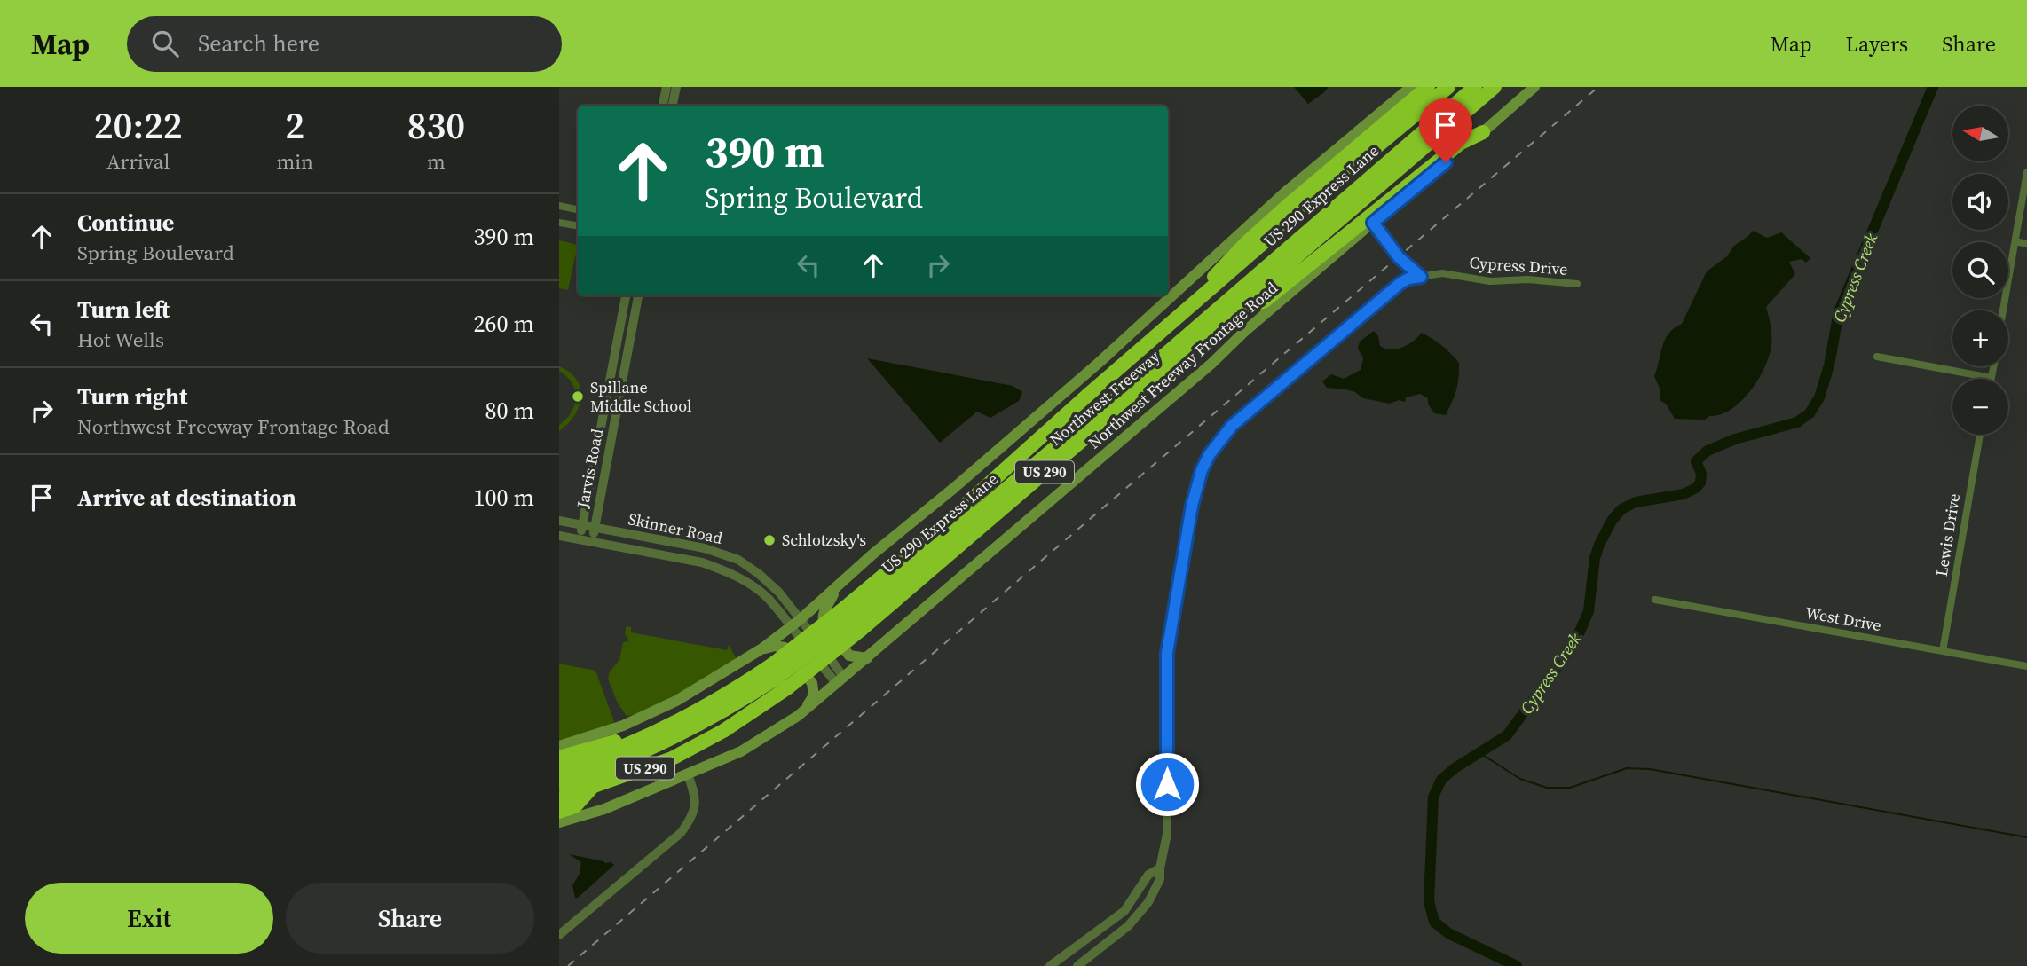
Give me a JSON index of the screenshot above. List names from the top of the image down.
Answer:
{
  "streets": {
    "highway": ["US 290 Express Lane", "Northwest Freeway", "US 290"],
    "main road": ["Northwest Freeway Frontage Road"],
    "street": [
      "Cypress Drive",
      "Jarvis Road",
      "Skinner Road",
      "Lewis Drive",
      "West Drive"
    ]
  },
  "crossings": [
    ["US 290 Express Lane", "Northwest Freeway"],
    ["Northwest Freeway Frontage Road", "Skinner Road"],
    ["Jarvis Road", "Skinner Road"],
    ["Lewis Drive", "West Drive"]
  ],
  "water": ["Cypress Creek"],
  "places": ["Spillane Middle School", "Schlotzsky's"],
  "north": "left",
  "page": {
    "header": "Map",
    "search": "Search here",
    "nav": ["Map", "Layers", "Share"],
    "eta": [
      "20:22",
      "Arrival",
      "2",
      "min",
      "830",
      "m"
    ],
    "map_buttons": ["+", "−"],
    "turn": ["390 m", "Spring Boulevard"],
    "list": [
      {
        "name": "Continue",
        "note": "Spring Boulevard",
        "value": "390 m"
      },
      {
        "name": "Turn left",
        "note": "Hot Wells",
        "value": "260 m"
      },
      {
        "name": "Turn right",
        "note": "Northwest Freeway Frontage Road",
        "value": "80 m"
      },
      {
        "name": "Arrive at destination",
        "value": "100 m"
      }
    ],
    "buttons": ["Exit", "Share"]
  }
}
